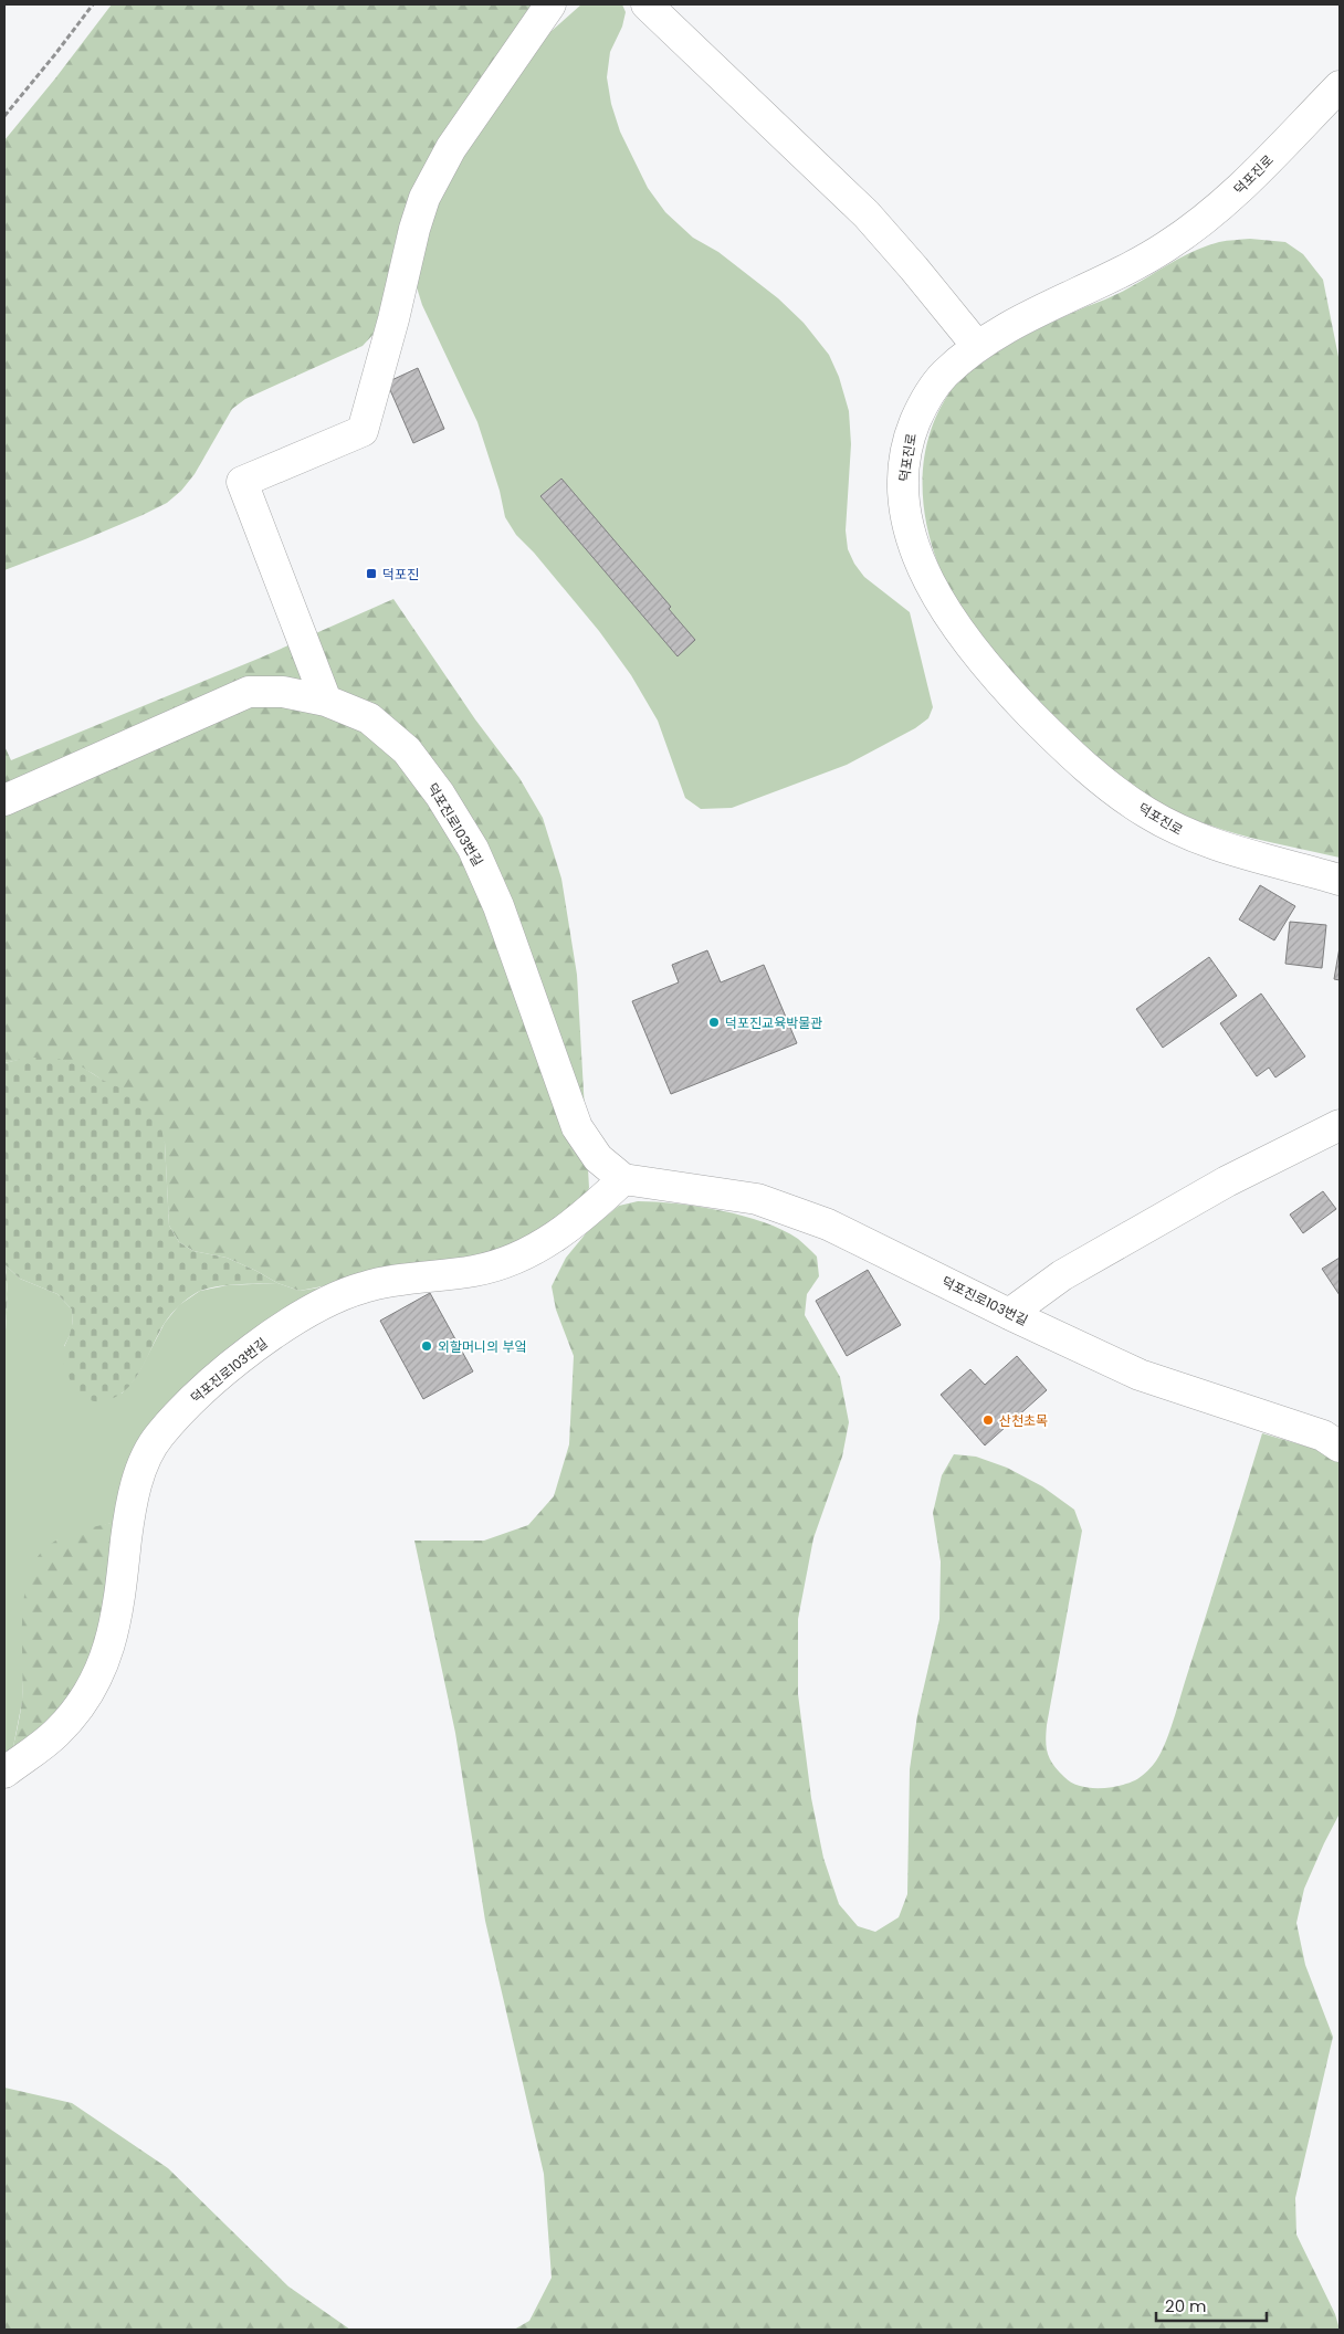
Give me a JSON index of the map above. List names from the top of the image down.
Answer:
{
  "streets": {
    "street": ["덕포진로", "덕포진로103번길"]
  },
  "places": {
    "transit": ["덕포진"],
    "other": ["덕포진교육박물관", "외할머니의 부엌", "산천초목"]
  },
  "scale_bar": "20 m"
}
